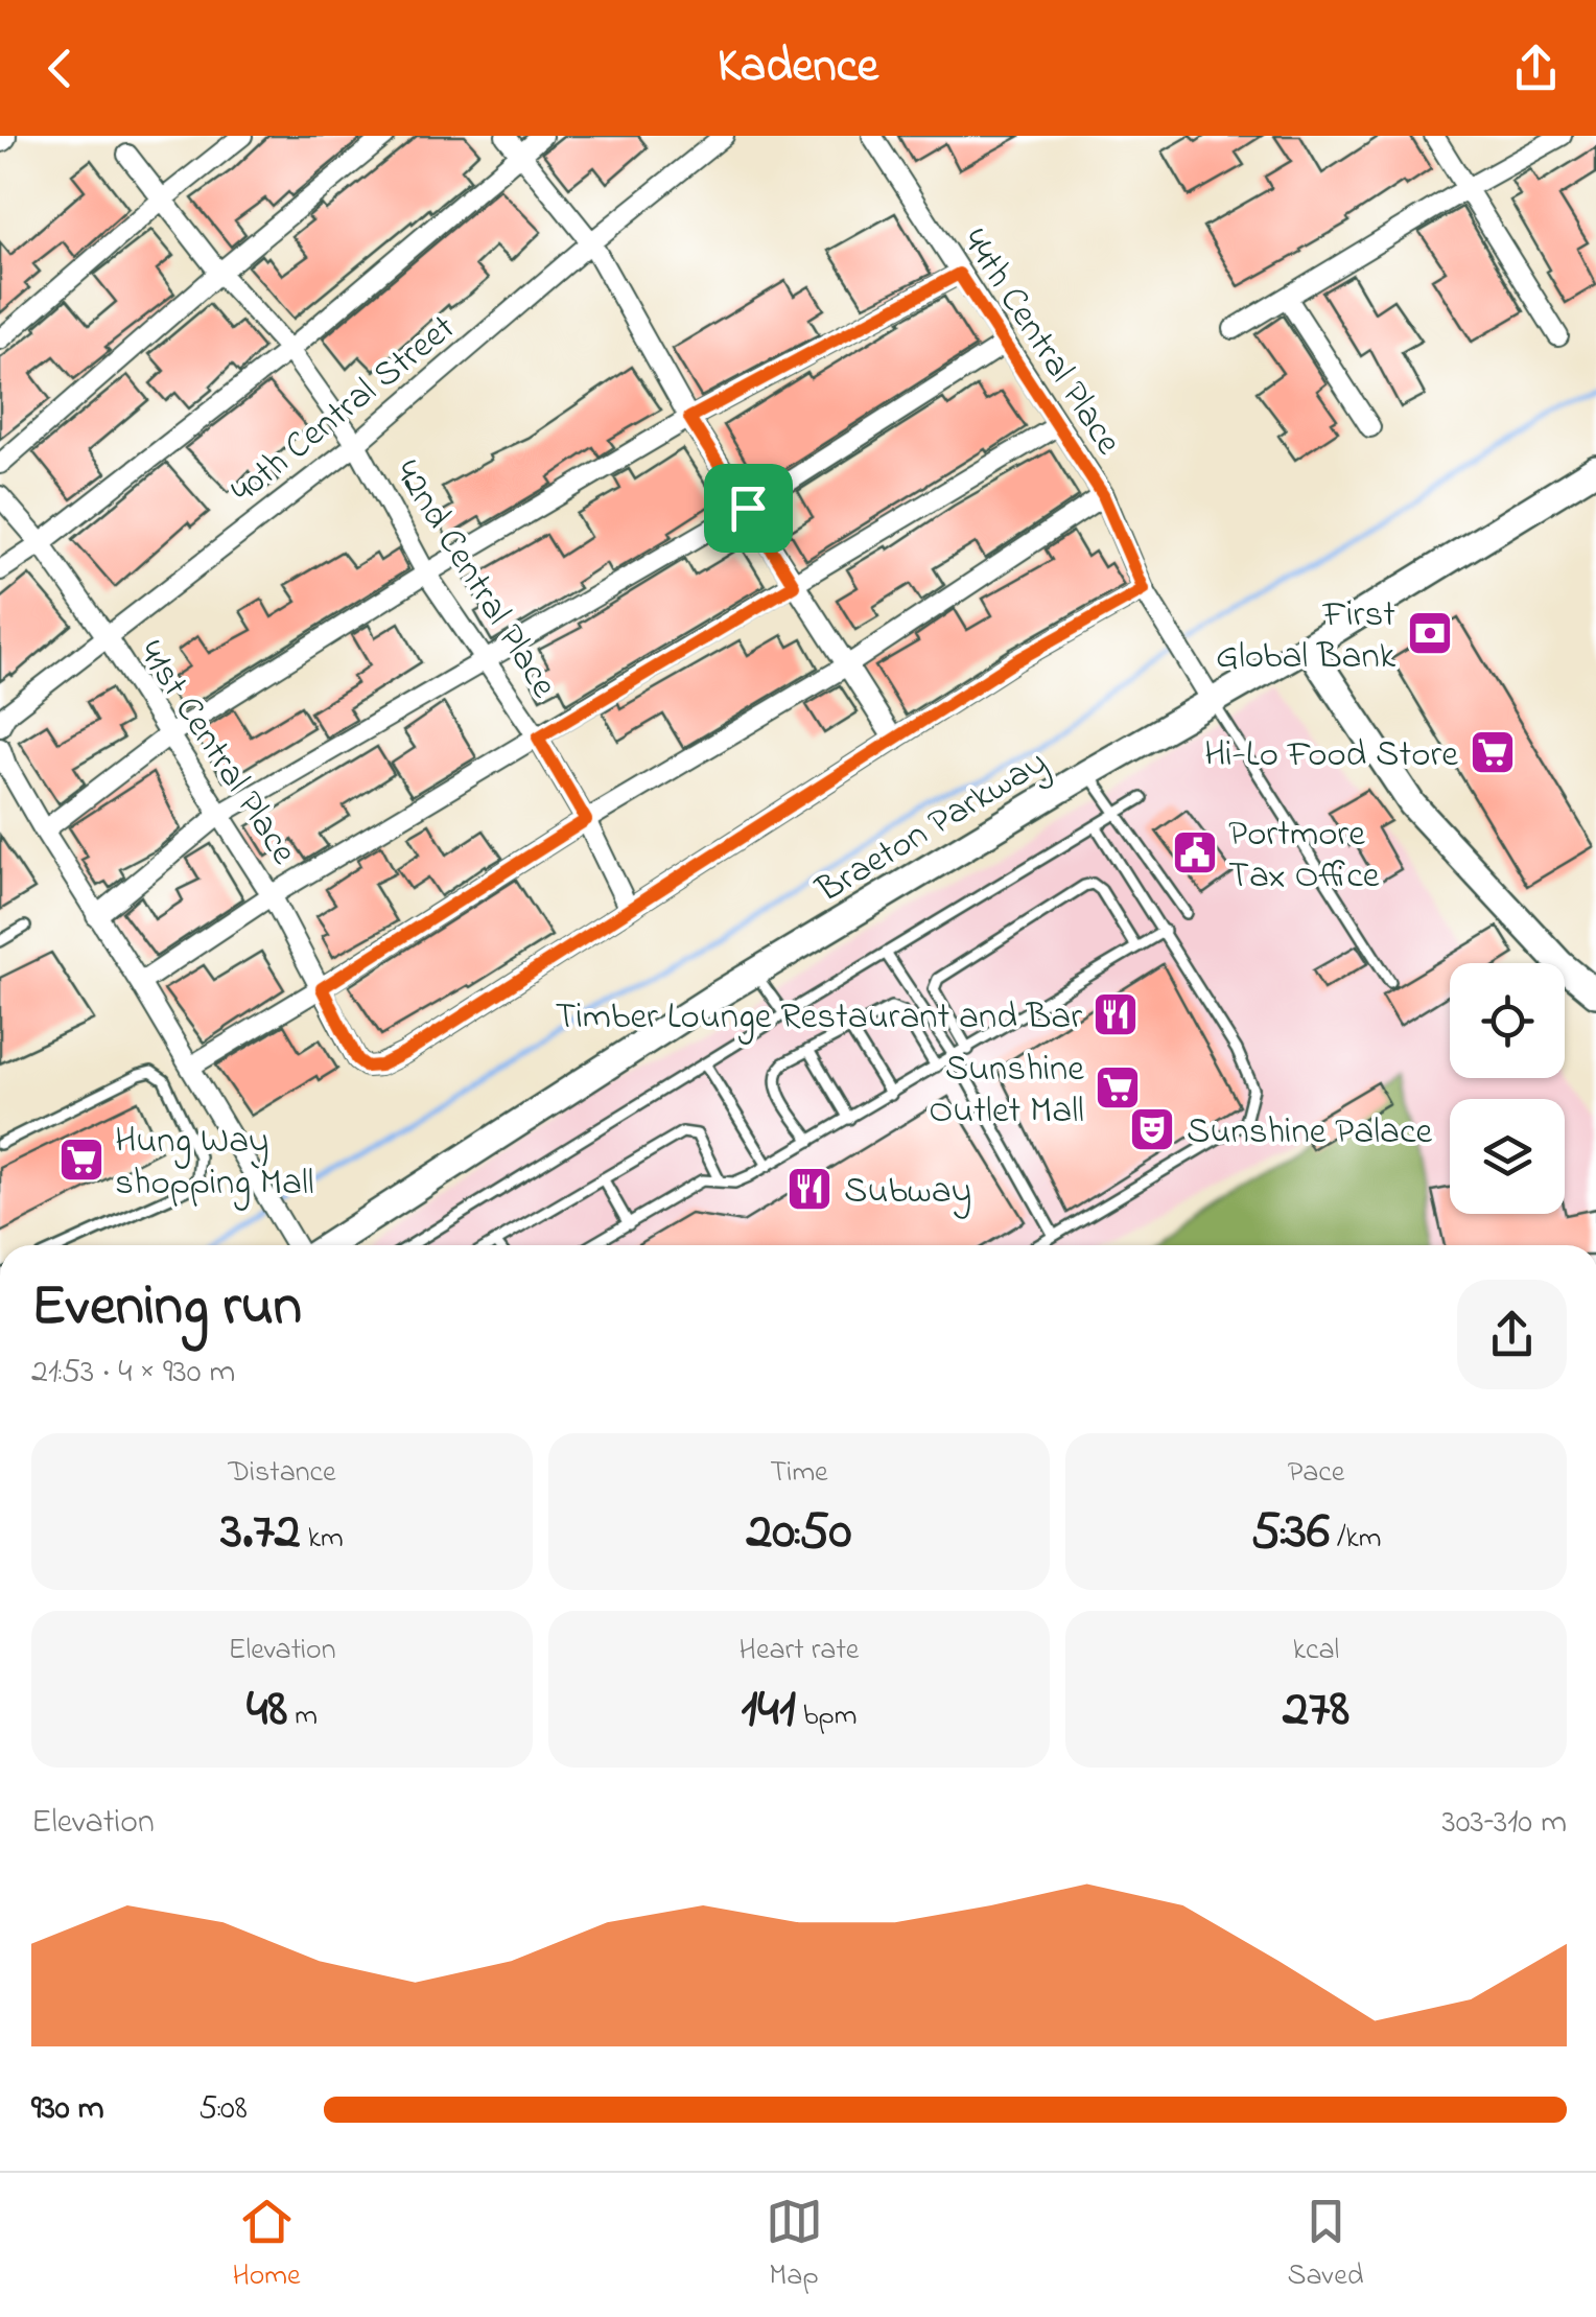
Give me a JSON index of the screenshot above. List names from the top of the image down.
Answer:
{
  "streets": {
    "main road": ["Braeton Parkway"],
    "street": [
      "44th Central Place",
      "40th Central Street",
      "42nd Central Place",
      "41st Central Place"
    ]
  },
  "crossings": [
    ["44th Central Place", "Braeton Parkway"],
    ["40th Central Street", "42nd Central Place"],
    ["40th Central Street", "41st Central Place"],
    ["42nd Central Place", "41st Central Place"]
  ],
  "places": {
    "bank": ["First Global Bank"],
    "supermarket": ["Hi-Lo Food Store", "Sunshine Outlet Mall", "Hung Way shopping Mall"],
    "public building": ["Portmore Tax Office"],
    "restaurant": ["Timber Lounge Restaurant and Bar", "Subway"],
    "theatre": ["Sunshine Palace"]
  },
  "page": {
    "header": "Kadence",
    "heading": ["Evening run", "21:53 · 4 × 930 m"],
    "stats": [
      ["Distance", "3.72 km"],
      ["Time", "20:50"],
      ["Pace", "5:36 /km"],
      ["Elevation", "48 m"],
      ["Heart rate", "141 bpm"],
      ["kcal", "278"]
    ],
    "chart": ["Elevation", "303–310 m"],
    "list": [
      {
        "name": "930 m",
        "note": "5:08"
      }
    ],
    "tabs": ["Home", "Map", "Saved"]
  }
}
